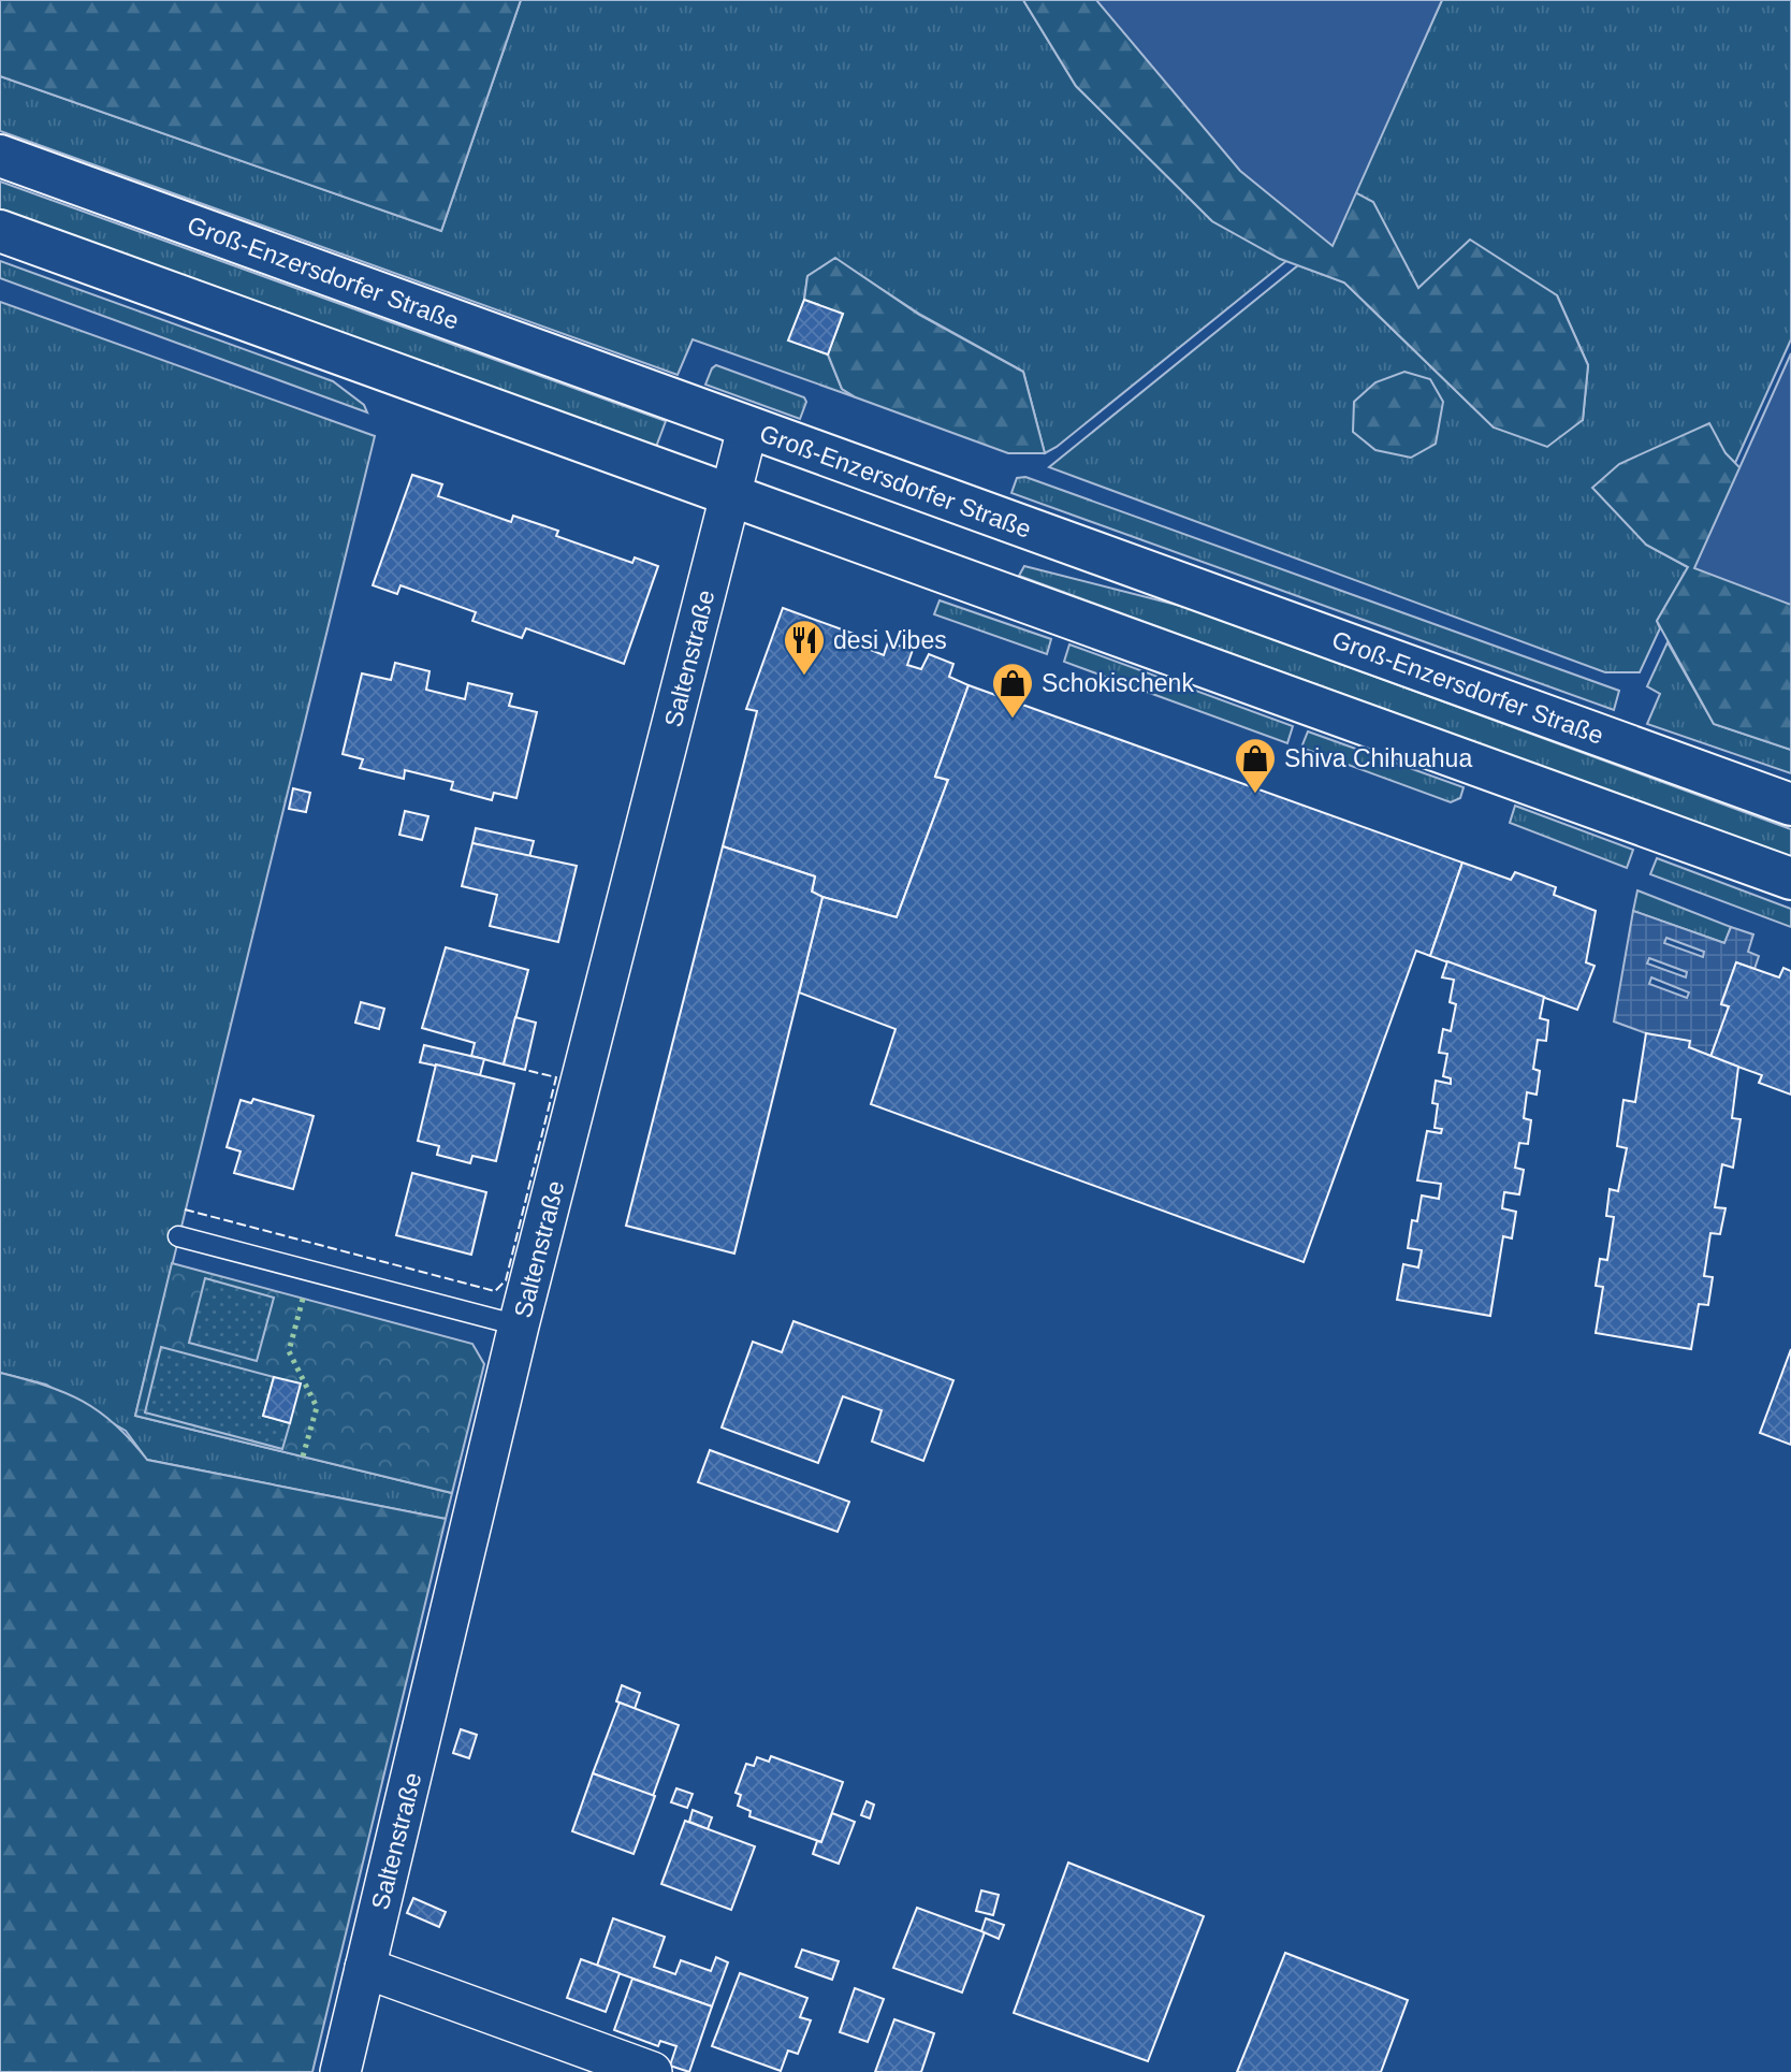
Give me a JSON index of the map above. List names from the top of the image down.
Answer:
{
  "streets": {
    "main road": ["Groß-Enzersdorfer Straße"],
    "street": ["Saltenstraße"]
  },
  "crossings": [
    ["Groß-Enzersdorfer Straße", "Saltenstraße"]
  ],
  "places": {
    "restaurant": ["desi Vibes"],
    "shop": ["Schokischenk", "Shiva Chihuahua"]
  }
}
